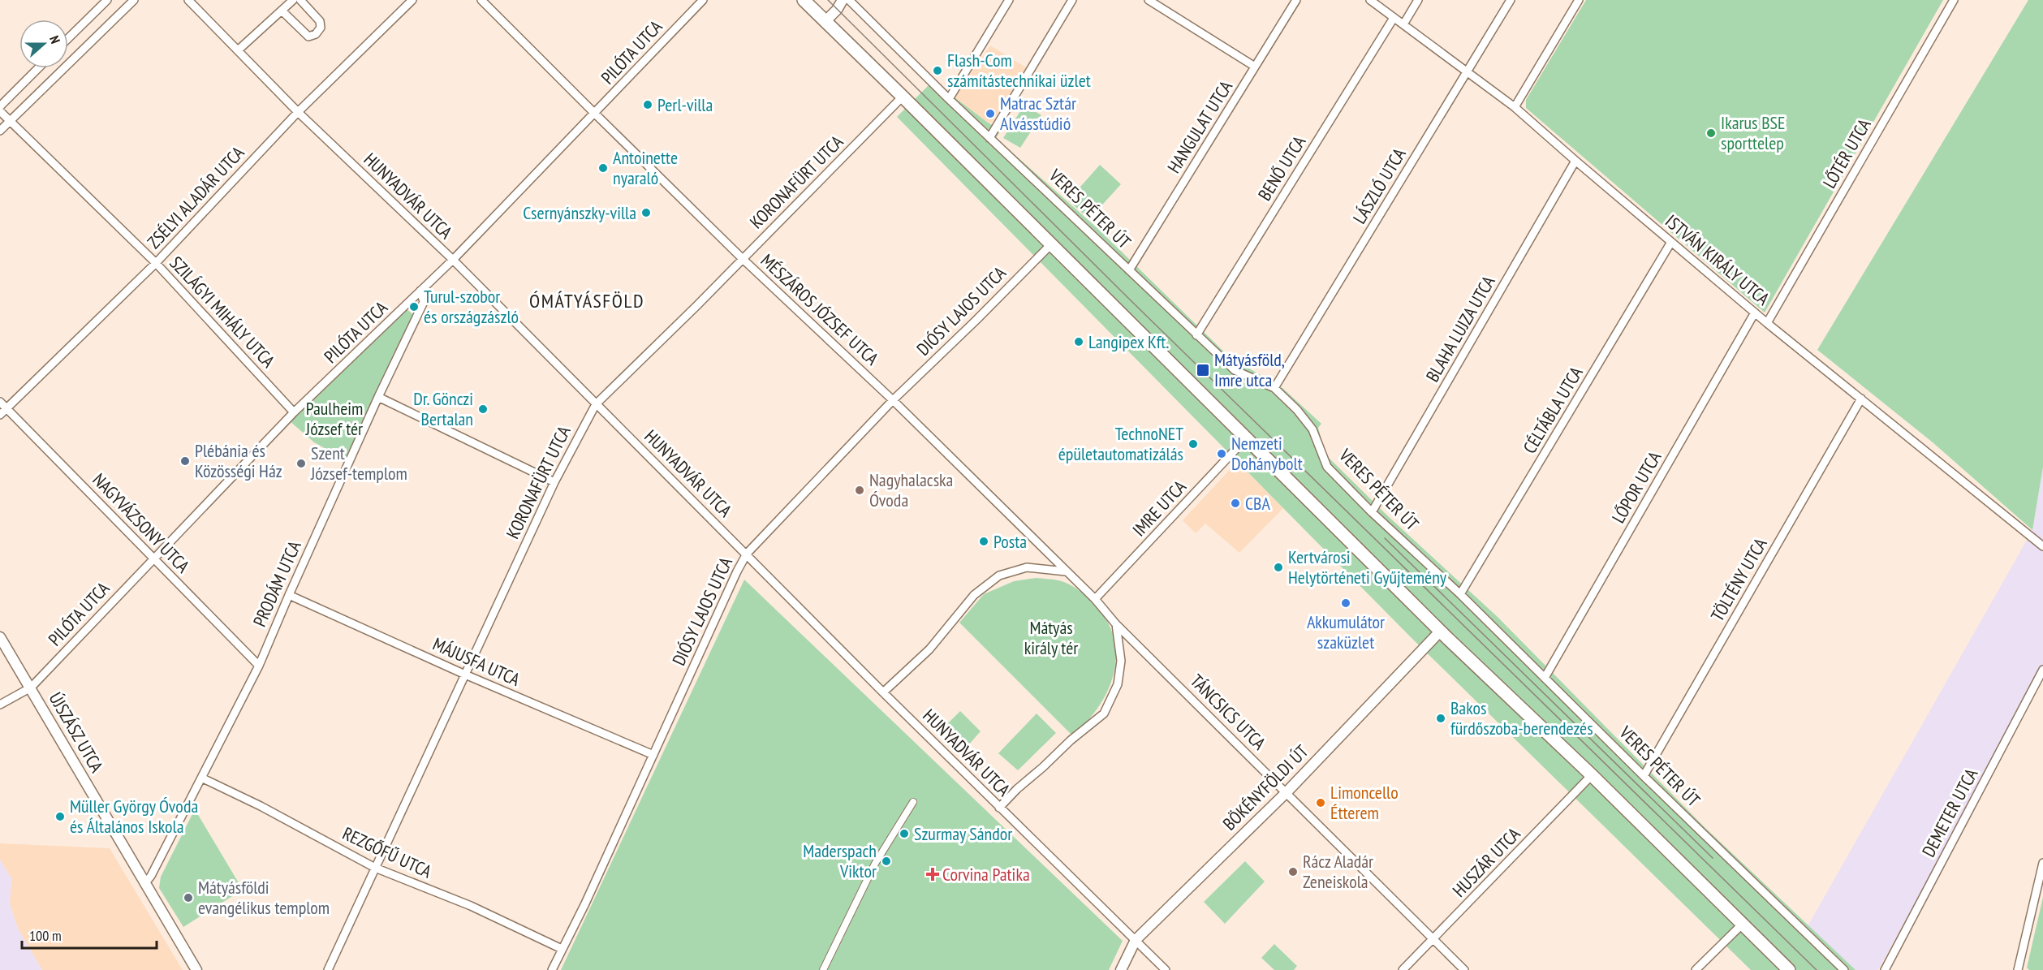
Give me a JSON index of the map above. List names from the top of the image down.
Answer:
{
  "streets": {
    "street": [
      "PILÓTA UTCA",
      "HANGULAT UTCA",
      "LŐTÉR UTCA",
      "BENŐ UTCA",
      "KORONAFÜRT UTCA",
      "LÁSZLÓ UTCA",
      "HUNYADVÁR UTCA",
      "ZSÉLYI ALADÁR UTCA",
      "VERES PÉTER ÚT",
      "ISTVÁN KIRÁLY UTCA",
      "MÉSZÁROS JÓZSEF UTCA",
      "DIÓSY LAJOS UTCA",
      "SZILÁGYI MIHÁLY UTCA",
      "BLAHA LUJZA UTCA",
      "CÉLTÁBLA UTCA",
      "LŐPOR UTCA",
      "IMRE UTCA",
      "NAGYVÁZSONY UTCA",
      "TÖLTÉNY UTCA",
      "PRODÁM UTCA",
      "MÁJUSFA UTCA",
      "TÁNCSICS UTCA",
      "ÚJSZÁSZ UTCA",
      "BÖKÉNYFÖLDI ÚT",
      "DEMETER UTCA",
      "REZGŐFŰ UTCA",
      "HUSZÁR UTCA"
    ]
  },
  "crossings": [
    ["PILÓTA UTCA", "HUNYADVÁR UTCA"],
    ["PILÓTA UTCA", "MÉSZÁROS JÓZSEF UTCA"],
    ["PILÓTA UTCA", "SZILÁGYI MIHÁLY UTCA"],
    ["PILÓTA UTCA", "NAGYVÁZSONY UTCA"],
    ["PILÓTA UTCA", "PRODÁM UTCA"],
    ["PILÓTA UTCA", "ÚJSZÁSZ UTCA"],
    ["HANGULAT UTCA", "VERES PÉTER ÚT"],
    ["LŐTÉR UTCA", "ISTVÁN KIRÁLY UTCA"],
    ["BENŐ UTCA", "VERES PÉTER ÚT"],
    ["BENŐ UTCA", "ISTVÁN KIRÁLY UTCA"],
    ["KORONAFÜRT UTCA", "HUNYADVÁR UTCA"],
    ["KORONAFÜRT UTCA", "MÉSZÁROS JÓZSEF UTCA"],
    ["KORONAFÜRT UTCA", "MÁJUSFA UTCA"],
    ["KORONAFÜRT UTCA", "REZGŐFŰ UTCA"],
    ["LÁSZLÓ UTCA", "VERES PÉTER ÚT"],
    ["LÁSZLÓ UTCA", "ISTVÁN KIRÁLY UTCA"],
    ["HUNYADVÁR UTCA", "ZSÉLYI ALADÁR UTCA"],
    ["HUNYADVÁR UTCA", "DIÓSY LAJOS UTCA"],
    ["HUNYADVÁR UTCA", "BÖKÉNYFÖLDI ÚT"],
    ["ZSÉLYI ALADÁR UTCA", "SZILÁGYI MIHÁLY UTCA"],
    ["ZSÉLYI ALADÁR UTCA", "NAGYVÁZSONY UTCA"],
    ["VERES PÉTER ÚT", "BLAHA LUJZA UTCA"],
    ["VERES PÉTER ÚT", "CÉLTÁBLA UTCA"],
    ["VERES PÉTER ÚT", "LŐPOR UTCA"],
    ["VERES PÉTER ÚT", "TÖLTÉNY UTCA"],
    ["ISTVÁN KIRÁLY UTCA", "BLAHA LUJZA UTCA"],
    ["ISTVÁN KIRÁLY UTCA", "CÉLTÁBLA UTCA"],
    ["ISTVÁN KIRÁLY UTCA", "LŐPOR UTCA"],
    ["ISTVÁN KIRÁLY UTCA", "TÖLTÉNY UTCA"],
    ["MÉSZÁROS JÓZSEF UTCA", "DIÓSY LAJOS UTCA"],
    ["MÉSZÁROS JÓZSEF UTCA", "IMRE UTCA"],
    ["MÉSZÁROS JÓZSEF UTCA", "TÁNCSICS UTCA"],
    ["DIÓSY LAJOS UTCA", "MÁJUSFA UTCA"],
    ["DIÓSY LAJOS UTCA", "REZGŐFŰ UTCA"],
    ["IMRE UTCA", "TÁNCSICS UTCA"],
    ["NAGYVÁZSONY UTCA", "PRODÁM UTCA"],
    ["PRODÁM UTCA", "MÁJUSFA UTCA"],
    ["PRODÁM UTCA", "ÚJSZÁSZ UTCA"],
    ["PRODÁM UTCA", "REZGŐFŰ UTCA"],
    ["TÁNCSICS UTCA", "BÖKÉNYFÖLDI ÚT"],
    ["TÁNCSICS UTCA", "HUSZÁR UTCA"]
  ],
  "districts": ["ÓMÁTYÁSFÖLD"],
  "parks": ["Paulheim József tér", "Mátyás király tér"],
  "places": {
    "other": [
      "Flash-Com számítástechnikai üzlet",
      "Perl-villa",
      "Matrac Sztár Alvásstúdió",
      "Ikarus BSE sporttelep",
      "Antoinette nyaraló",
      "Csernyánszky-villa",
      "Turul-szobor és országzászló",
      "Langipex Kft.",
      "Dr. Gönczi Bertalan",
      "TechnoNET épületautomatizálás",
      "Nemzeti Dohánybolt",
      "Plébánia és Közösségi Ház",
      "Szent József-templom",
      "Nagyhalacska Óvoda",
      "CBA",
      "Posta",
      "Kertvárosi Helytörténeti Gyűjtemény",
      "Akkumulátor szaküzlet",
      "Bakos fürdőszoba-berendezés",
      "Limoncello Étterem",
      "Müller György Óvoda és Általános Iskola",
      "Szurmay Sándor",
      "Maderspach Viktor",
      "Rácz Aladár Zeneiskola",
      "Mátyásföldi evangélikus templom"
    ],
    "transit": ["Mátyásföld, Imre utca"],
    "health": ["Corvina Patika"]
  },
  "scale_bar": "100 m",
  "north": "right"
}
